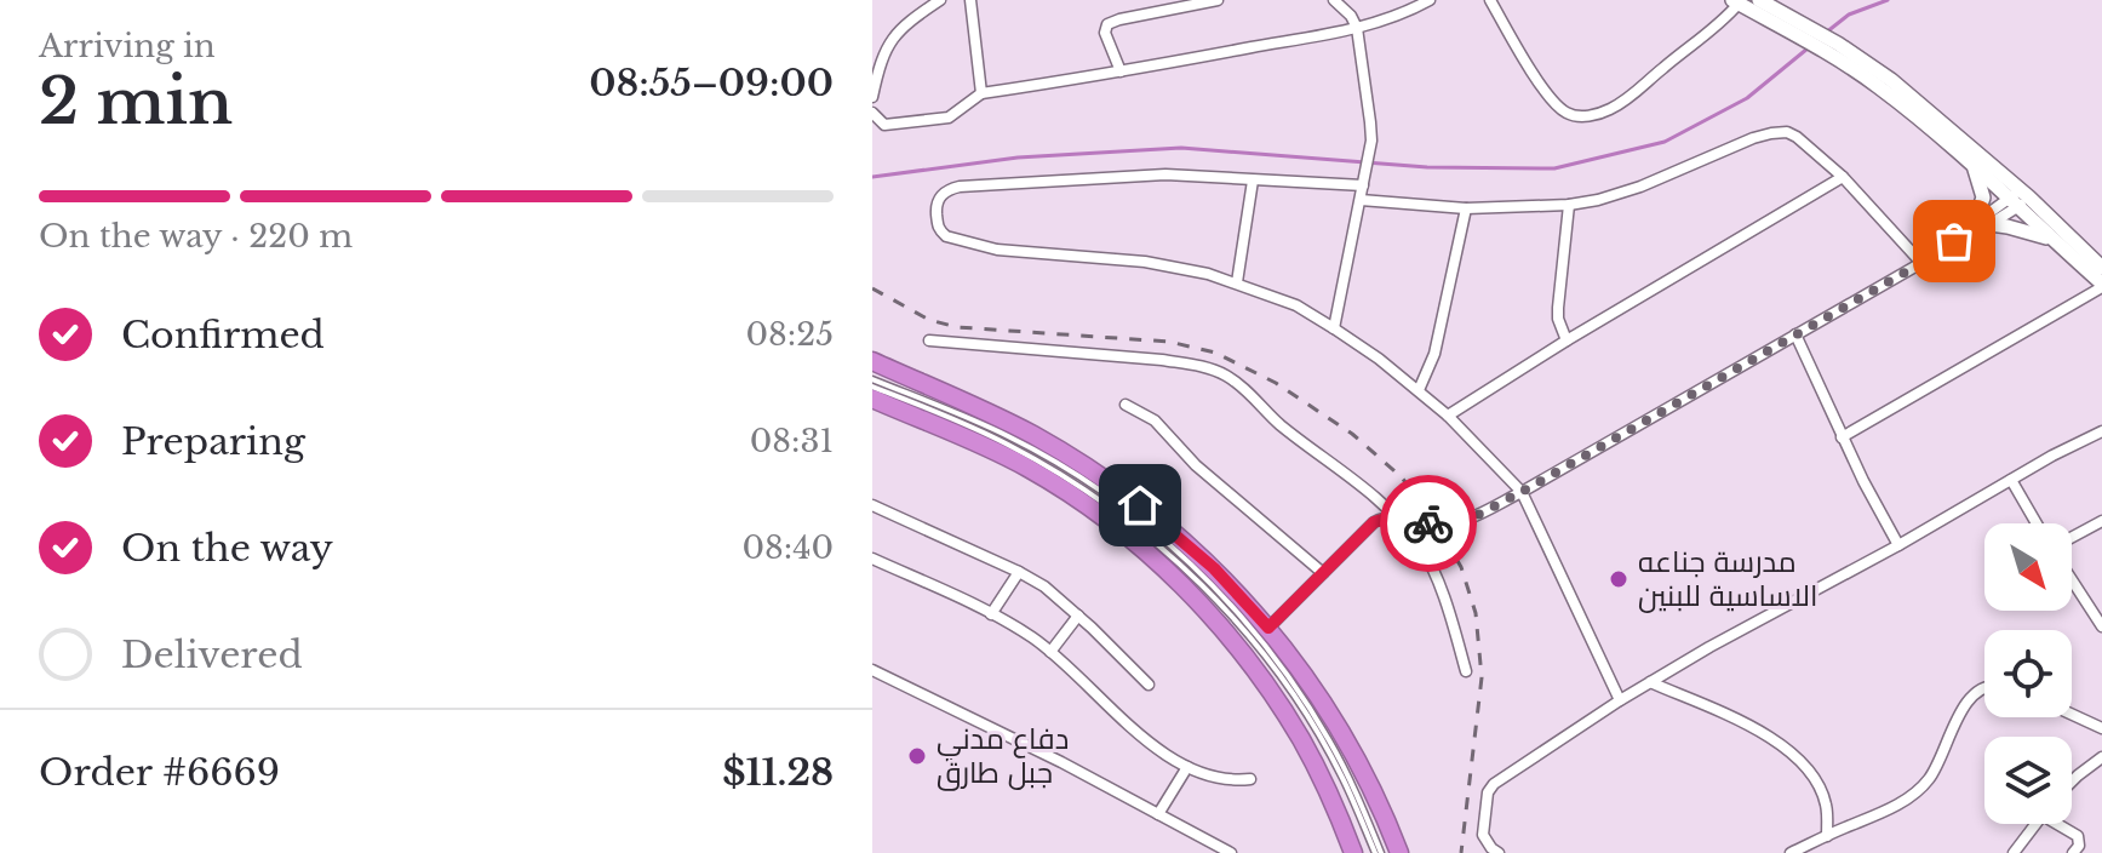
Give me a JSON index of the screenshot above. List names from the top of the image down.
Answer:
{
  "places": ["مدرسة جناعه الاساسية للبنين", "دفاع مدني جبل طارق"],
  "north": "bottom right",
  "page": {
    "heading": ["2 min", "Arriving in", "08:55–09:00"],
    "panel": ["Order #6669", "$11.28"],
    "bar": "On the way · 220 m",
    "list": [
      ["Confirmed", "08:25"],
      ["Preparing", "08:31"],
      ["On the way", "08:40"],
      "Delivered"
    ]
  }
}
